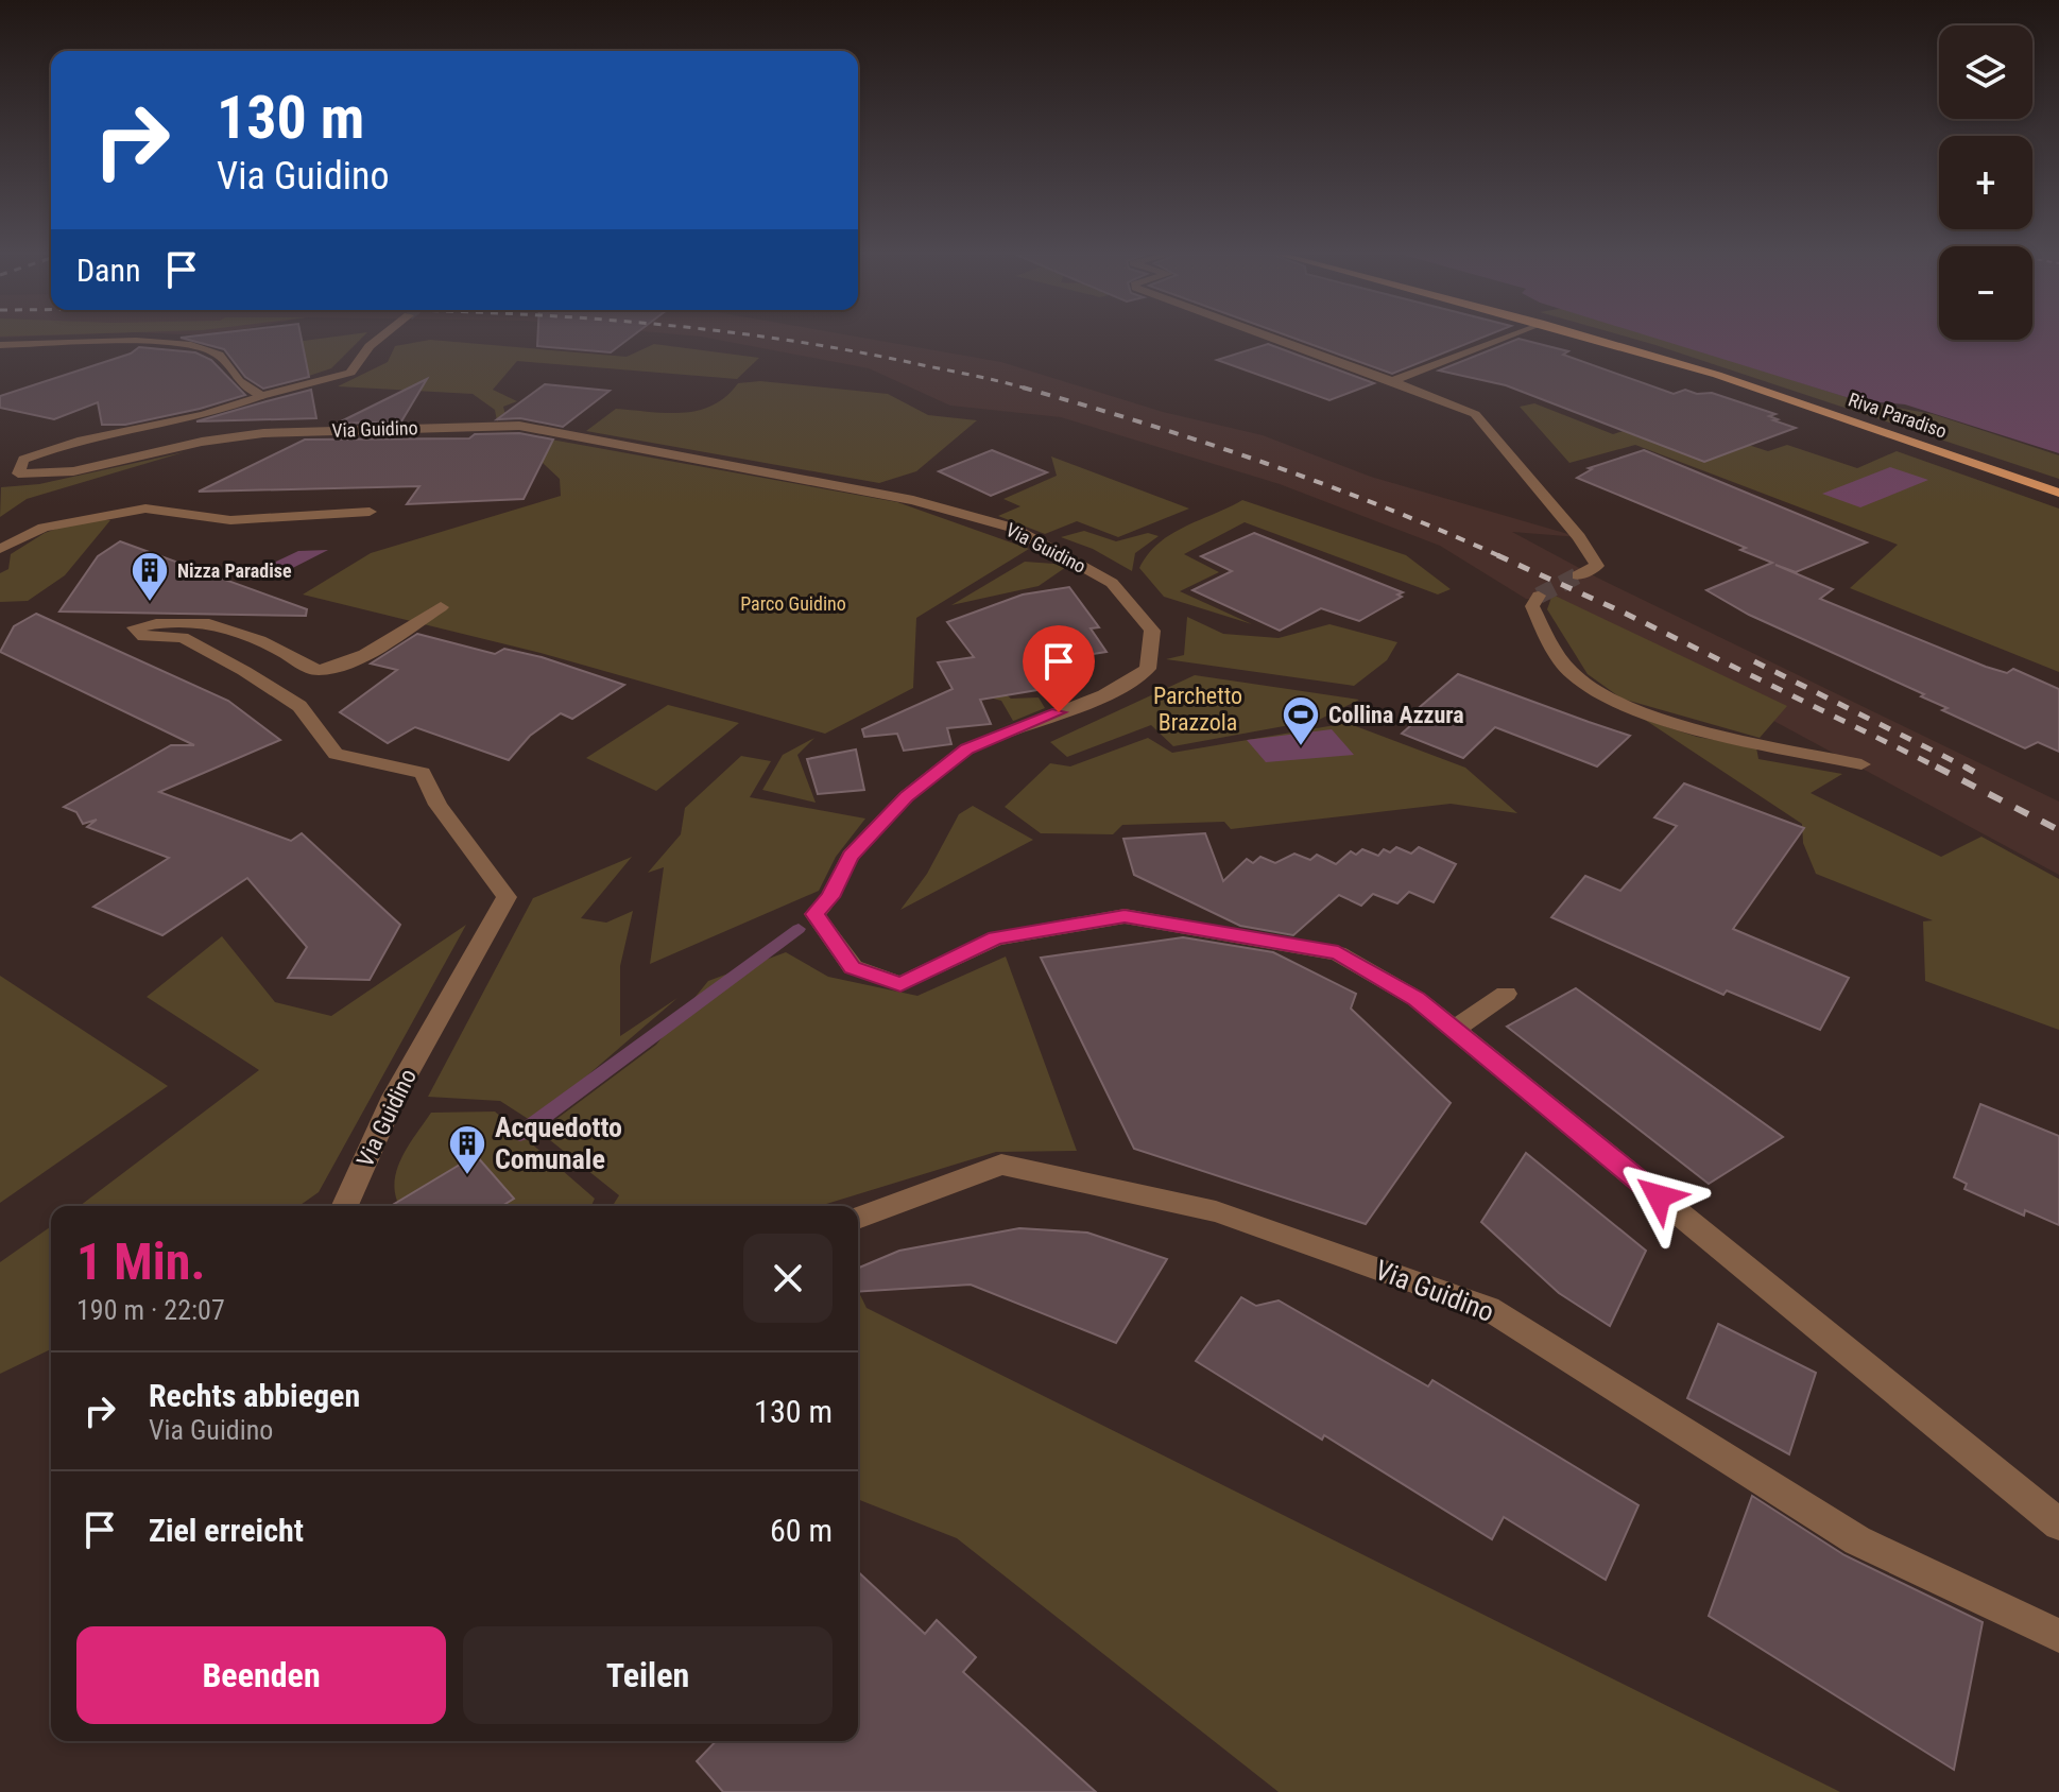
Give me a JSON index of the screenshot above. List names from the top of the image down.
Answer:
{
  "streets": {
    "main road": ["Riva Paradiso"],
    "street": ["Via Guidino"]
  },
  "parks": ["Parco Guidino", "Parchetto Brazzola"],
  "places": {
    "building": ["Nizza Paradise", "Acquedotto Comunale"],
    "sports": ["Collina Azzura"]
  },
  "page": {
    "map_buttons": ["+", "−"],
    "turn": ["130 m", "Via Guidino"],
    "then": "Dann",
    "heading": ["1 Min.", "190 m · 22:07"],
    "list": [
      {
        "name": "Rechts abbiegen",
        "note": "Via Guidino",
        "value": "130 m"
      },
      {
        "name": "Ziel erreicht",
        "value": "60 m"
      }
    ],
    "buttons": ["Beenden", "Teilen"]
  }
}
